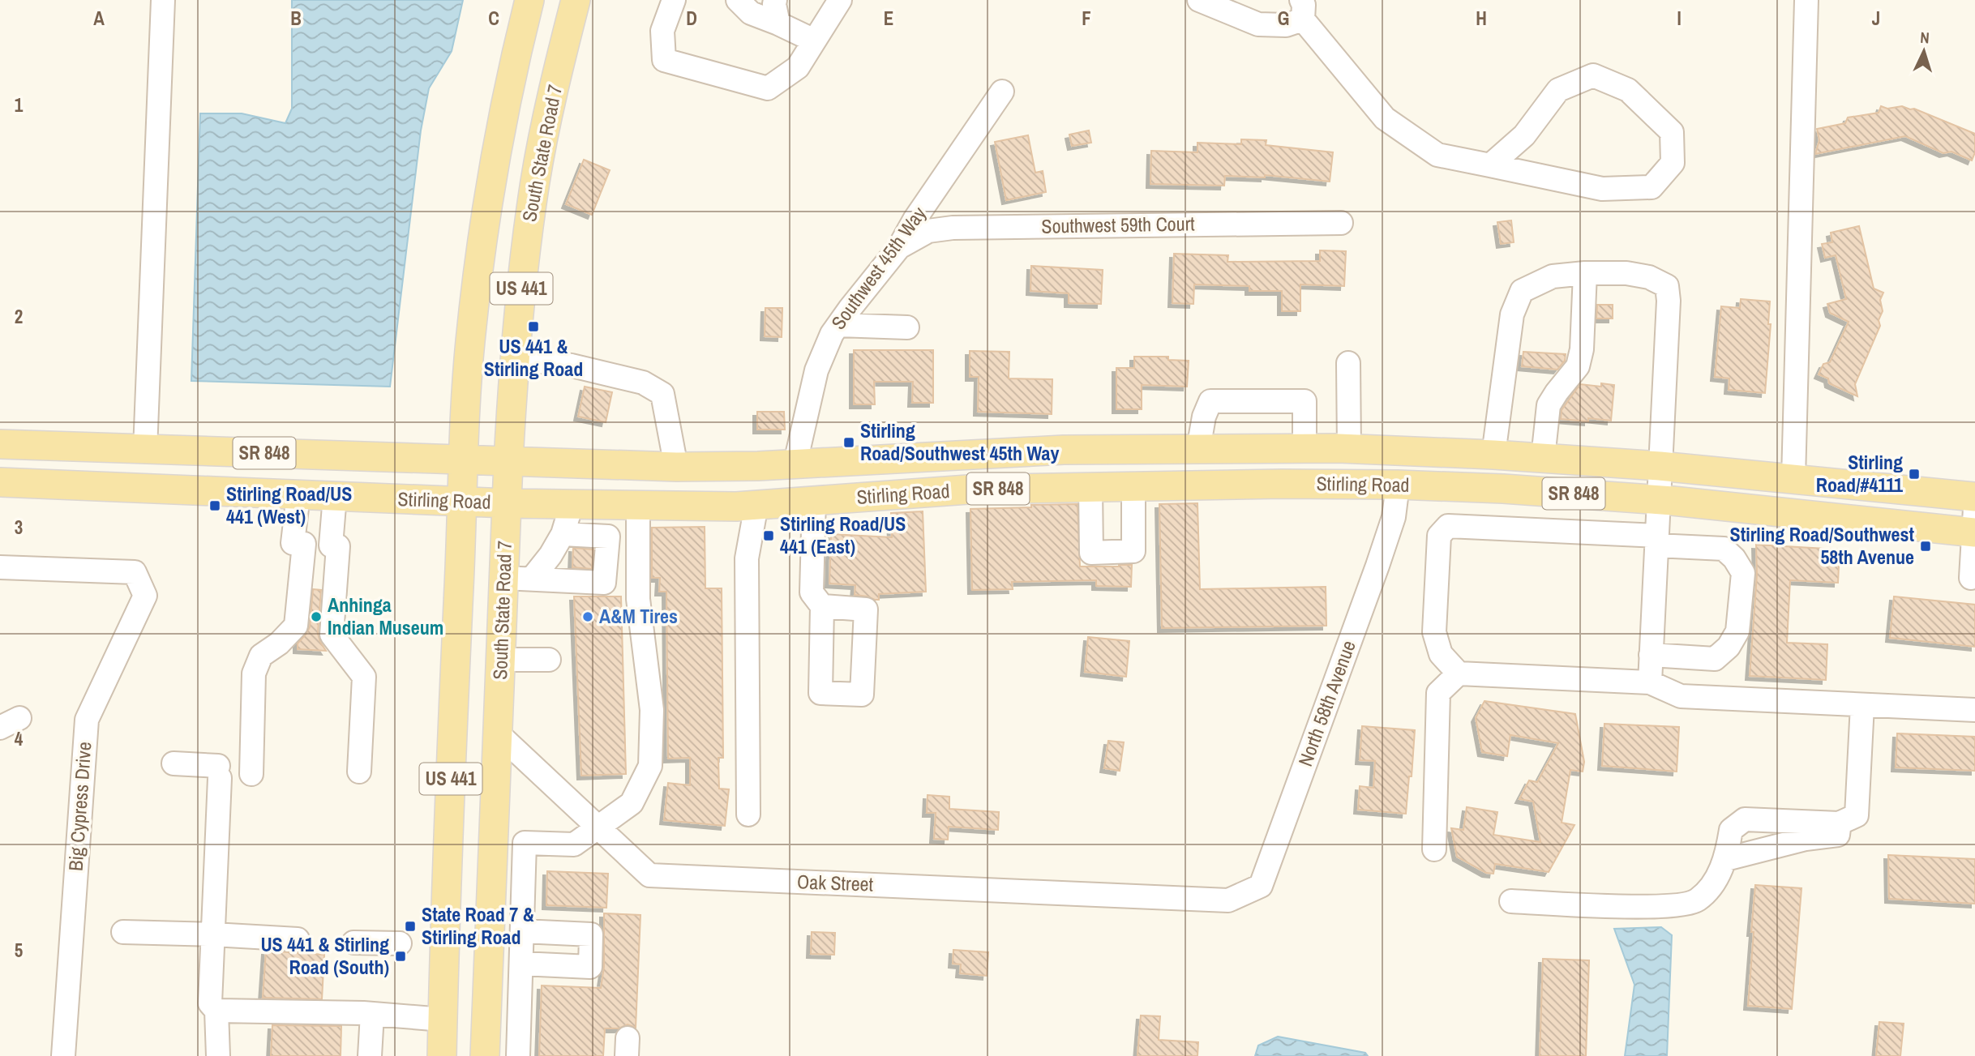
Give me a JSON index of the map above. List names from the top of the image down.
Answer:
{
  "streets": {
    "main road": [
      "South State Road 7",
      "US 441",
      "SR 848",
      "Stirling Road"
    ],
    "street": [
      "Southwest 59th Court",
      "Southwest 45th Way",
      "North 58th Avenue",
      "Big Cypress Drive",
      "Oak Street"
    ]
  },
  "crossings": [
    ["South State Road 7", "Stirling Road"],
    ["South State Road 7", "Oak Street"],
    ["Southwest 59th Court", "Southwest 45th Way"],
    ["Southwest 45th Way", "Stirling Road"],
    ["US 441", "Stirling Road"],
    ["Stirling Road", "North 58th Avenue"],
    ["North 58th Avenue", "Oak Street"]
  ],
  "places": {
    "transit": [
      "US 441 & Stirling Road",
      "Stirling Road/Southwest 45th Way",
      "Stirling Road/#4111",
      "Stirling Road/US 441 (West)",
      "Stirling Road/US 441 (East)",
      "Stirling Road/Southwest 58th Avenue",
      "State Road 7 & Stirling Road",
      "US 441 & Stirling Road (South)"
    ],
    "other": ["Anhinga Indian Museum", "A&M Tires"]
  },
  "north": "top",
  "grid": {
    "columns": [
      "A",
      "B",
      "C",
      "D",
      "E",
      "F",
      "G",
      "H",
      "I",
      "J"
    ],
    "rows": [
      "1",
      "2",
      "3",
      "4",
      "5"
    ]
  }
}
